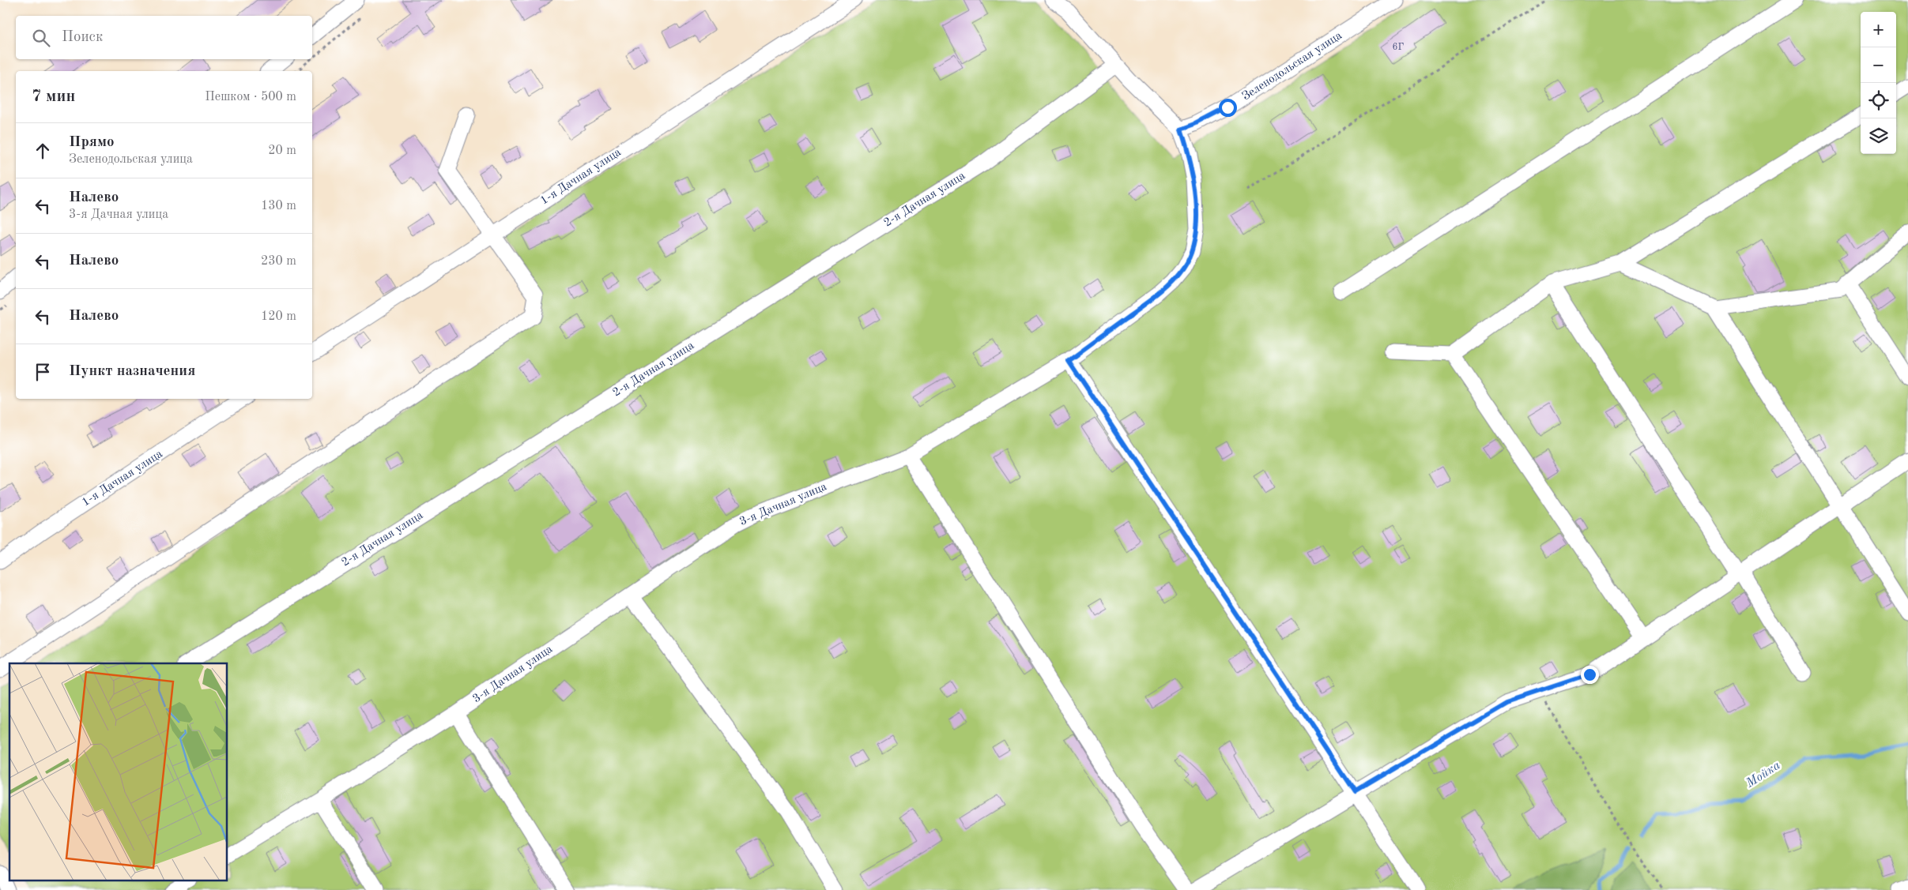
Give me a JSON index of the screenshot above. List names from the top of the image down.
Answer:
{
  "streets": {
    "street": [
      "Зеленодольская улица",
      "1-я Дачная улица",
      "2-я Дачная улица",
      "3-я Дачная улица"
    ]
  },
  "crossings": [
    ["Зеленодольская улица", "3-я Дачная улица"]
  ],
  "water": ["Мойка"],
  "house_numbers": ["6Г"],
  "page": {
    "map_buttons": ["+", "−"],
    "search": "Поиск",
    "heading": ["7 мин", "Пешком · 500 m"],
    "list": [
      ["Прямо", "Зеленодольская улица", "20 m"],
      ["Налево", "3-я Дачная улица", "130 m"],
      ["Налево", "230 m"],
      ["Налево", "120 m"],
      "Пункт назначения"
    ]
  }
}
